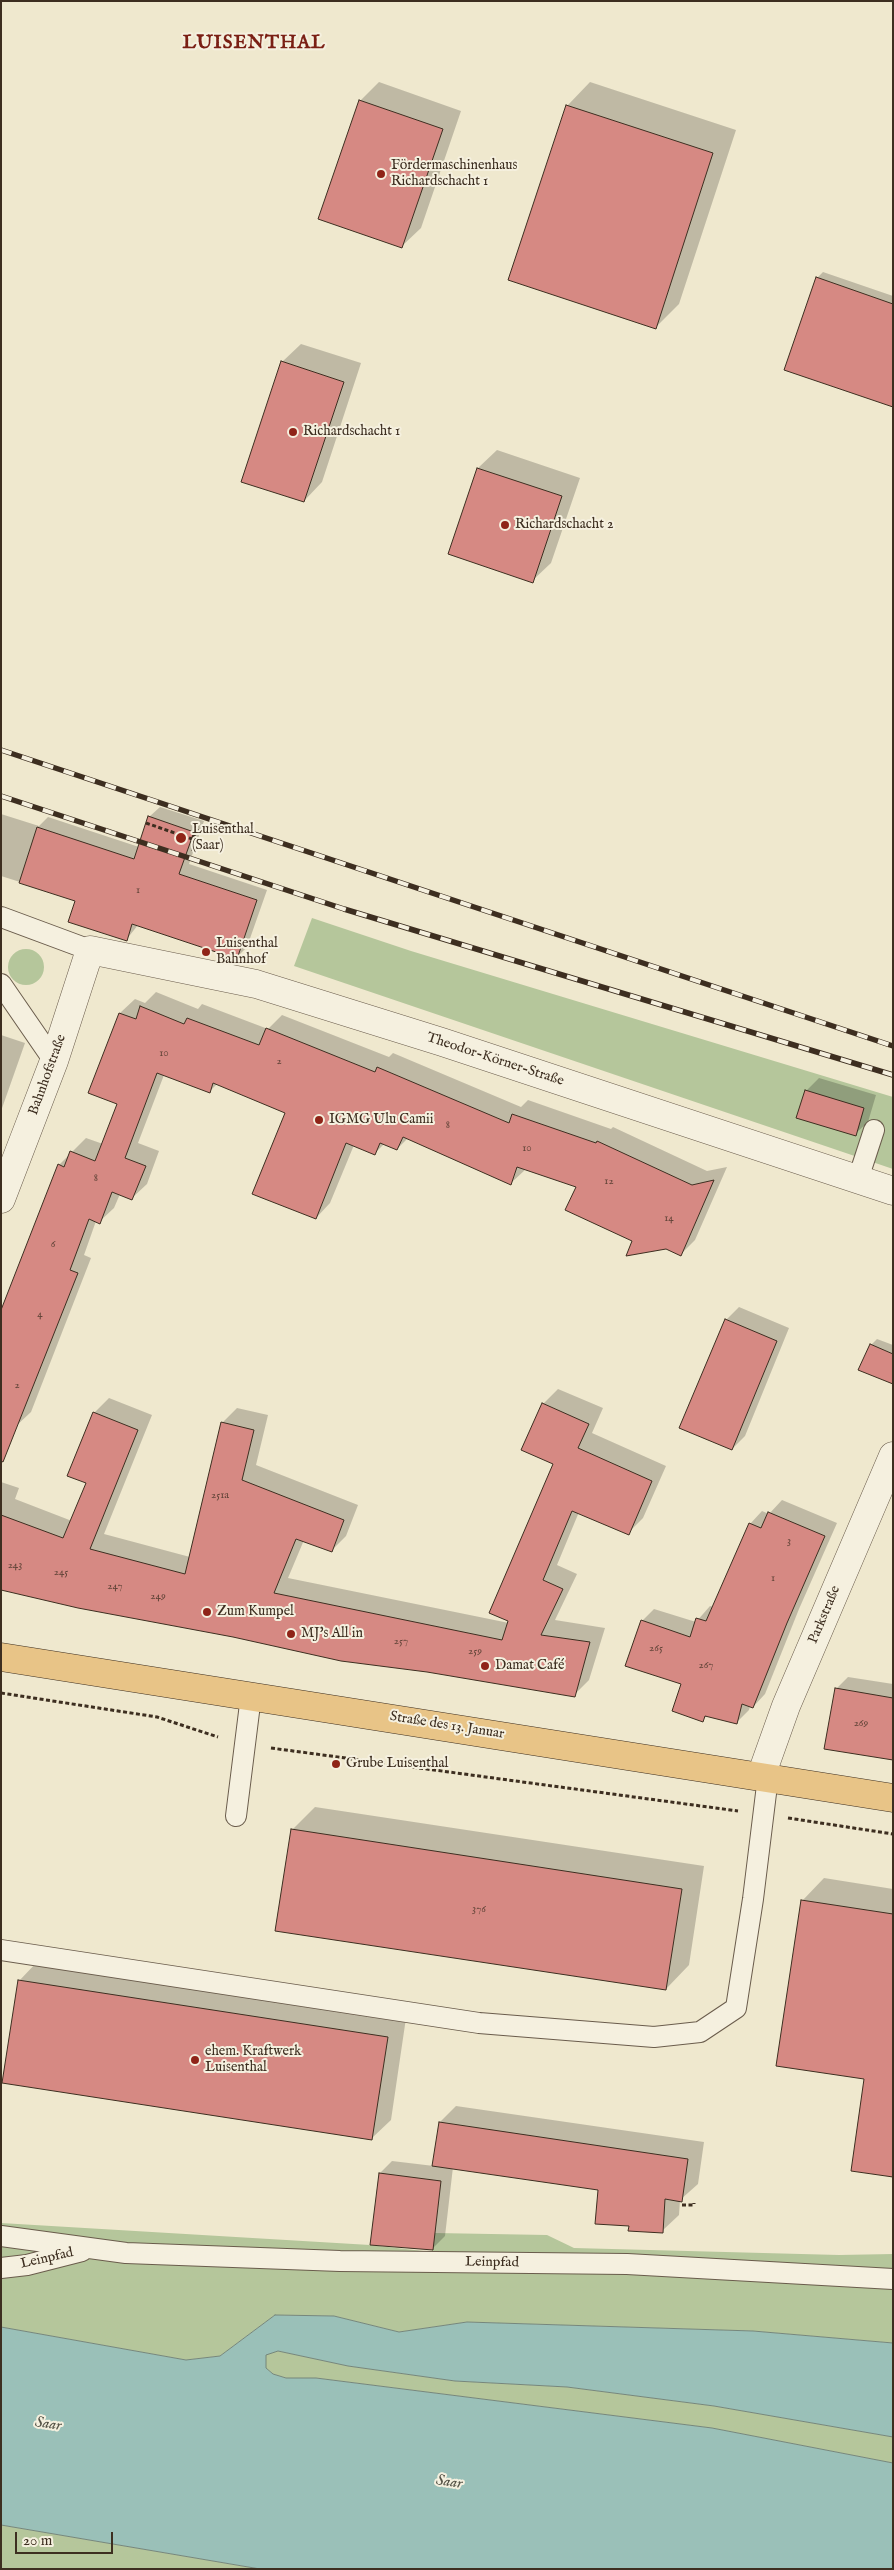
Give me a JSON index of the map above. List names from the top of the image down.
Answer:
{
  "streets": {
    "main road": ["Straße des 13. Januar"],
    "street": ["Theodor-Körner-Straße", "Bahnhofstraße", "Parkstraße"],
    "lane": ["Leinpfad"]
  },
  "crossings": [
    ["Theodor-Körner-Straße", "Bahnhofstraße"],
    ["Parkstraße", "Straße des 13. Januar"]
  ],
  "districts": ["LUISENTHAL"],
  "water": ["Saar"],
  "places": [
    "Fördermaschinenhaus Richardschacht 1",
    "Richardschacht 1",
    "Richardschacht 2",
    "Luisenthal (Saar)",
    "Luisenthal Bahnhof",
    "IGMG Ulu Camii",
    "Zum Kumpel",
    "MJ's All in",
    "Damat Café",
    "Grube Luisenthal",
    "ehem. Kraftwerk Luisenthal"
  ],
  "house_numbers": [
    "1",
    "10",
    "2",
    "8",
    "10",
    "8",
    "12",
    "14",
    "6",
    "4",
    "2",
    "251a",
    "3",
    "243",
    "245",
    "1",
    "247",
    "249",
    "257",
    "265",
    "259",
    "267",
    "269",
    "376"
  ],
  "scale_bar": "20 m"
}
